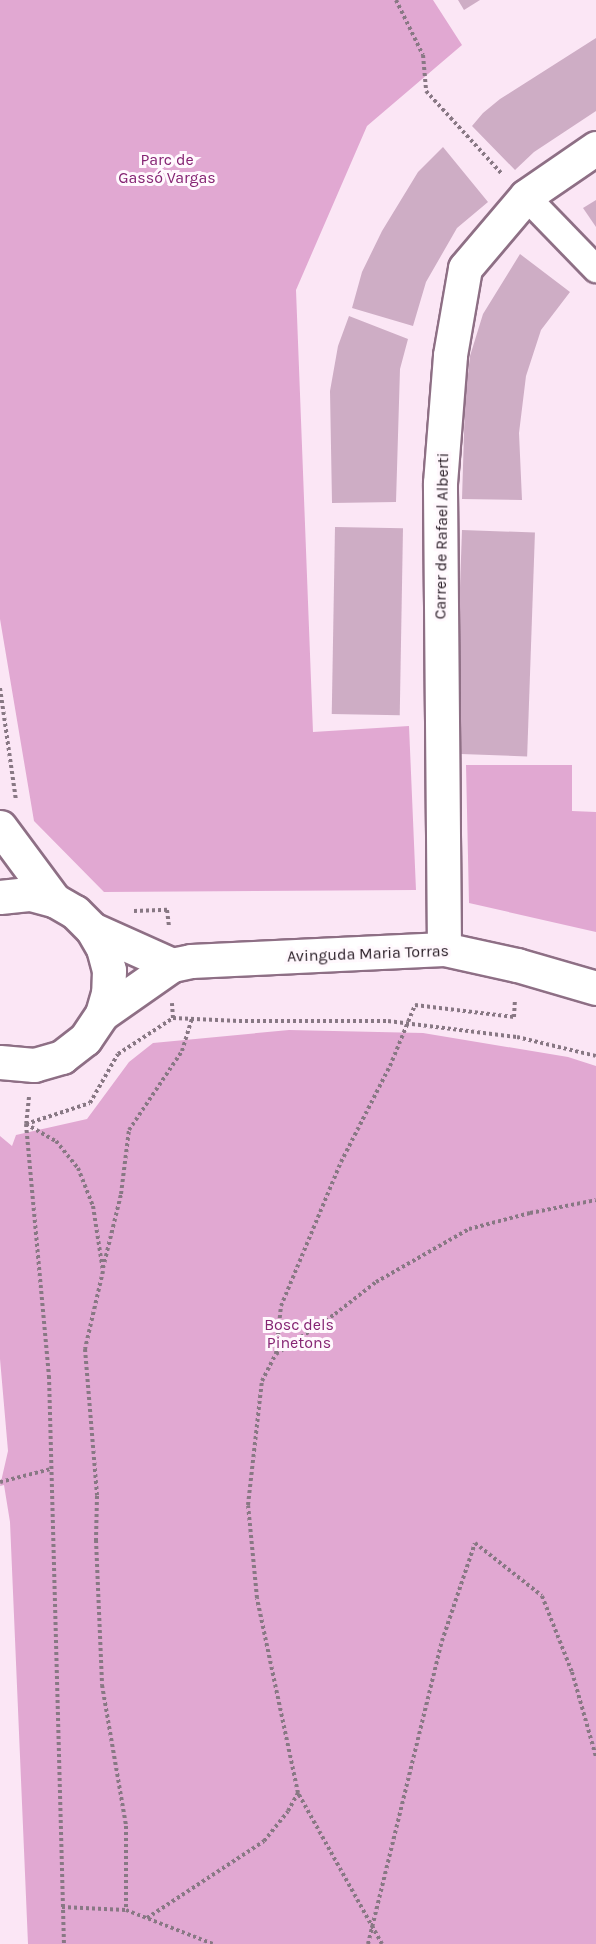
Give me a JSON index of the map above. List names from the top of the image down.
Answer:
{
  "streets": {
    "street": ["Carrer de Rafael Alberti", "Avinguda Maria Torras"]
  },
  "crossings": [
    ["Carrer de Rafael Alberti", "Avinguda Maria Torras"]
  ],
  "parks": ["Parc de Gassó Vargas", "Bosc dels Pinetons"]
}
